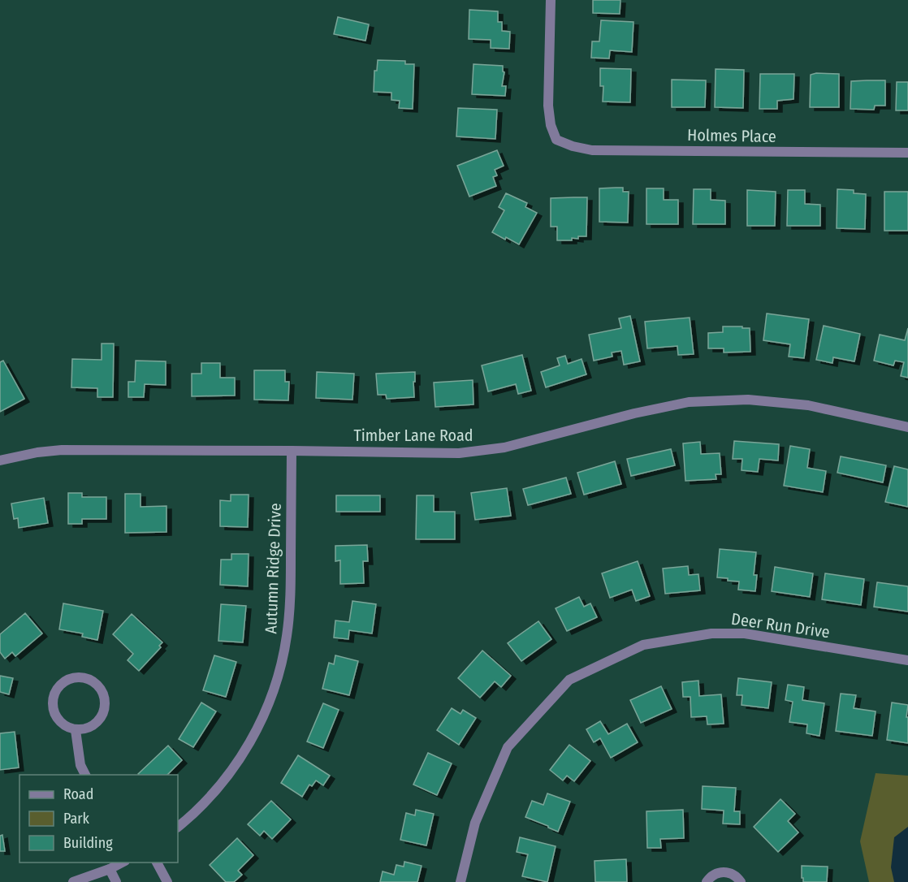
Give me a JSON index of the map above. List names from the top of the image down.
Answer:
{
  "streets": {
    "street": [
      "Holmes Place",
      "Timber Lane Road",
      "Autumn Ridge Drive",
      "Deer Run Drive"
    ]
  },
  "crossings": [
    ["Timber Lane Road", "Autumn Ridge Drive"]
  ],
  "legend": ["Road", "Park", "Building"]
}
